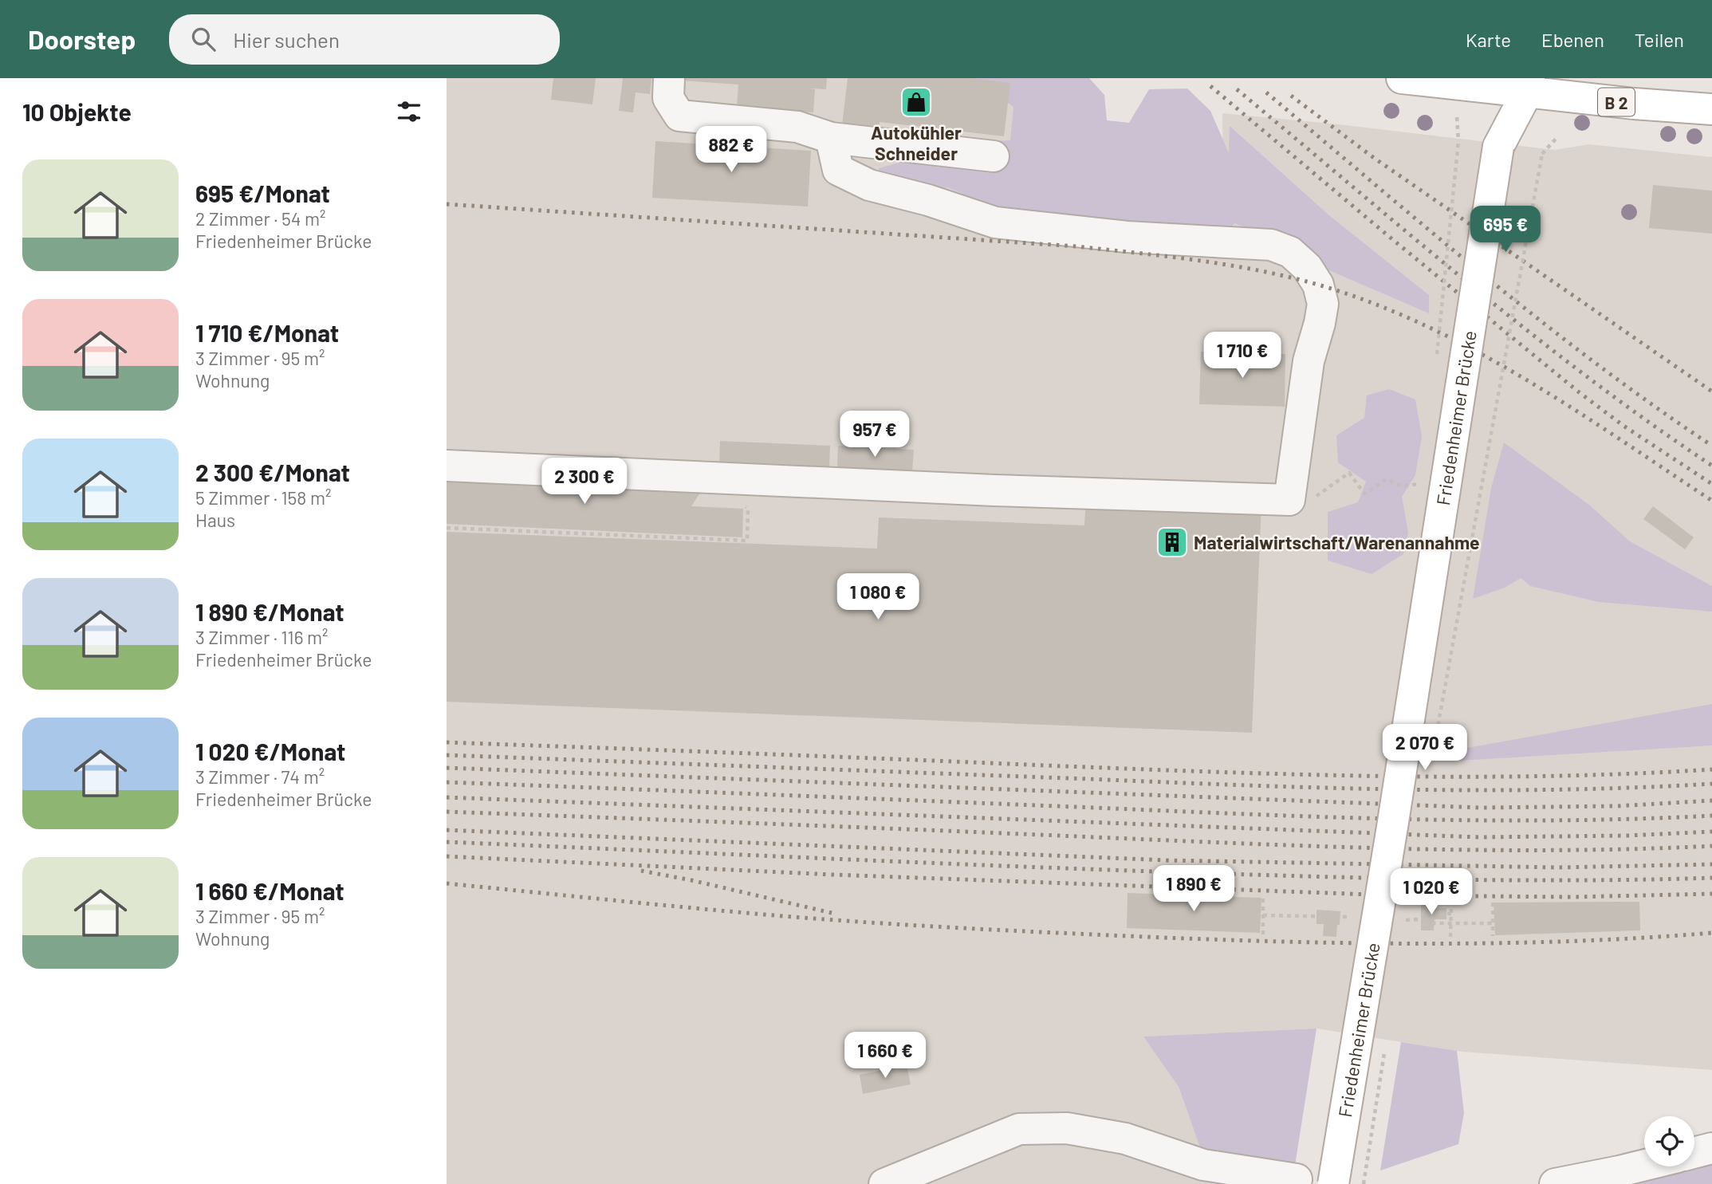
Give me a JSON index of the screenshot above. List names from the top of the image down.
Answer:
{
  "streets": {
    "main road": ["B 2", "Friedenheimer Brücke"]
  },
  "crossings": [
    ["B 2", "Friedenheimer Brücke"]
  ],
  "places": {
    "shop": ["Autokühler Schneider"],
    "building": ["Materialwirtschaft/Warenannahme"]
  },
  "page": {
    "header": "Doorstep",
    "search": "Hier suchen",
    "nav": ["Karte", "Ebenen", "Teilen"],
    "heading": "10 Objekte",
    "price": [
      "882 €",
      "695 €",
      "1 710 €",
      "957 €",
      "2 300 €",
      "1 080 €",
      "2 070 €",
      "1 890 €",
      "1 020 €",
      "1 660 €"
    ],
    "list": [
      {
        "name": "695 €/Monat",
        "note": "2 Zimmer · 54 m² · Friedenheimer Brücke"
      },
      {
        "name": "1 710 €/Monat",
        "note": "3 Zimmer · 95 m² · Wohnung"
      },
      {
        "name": "2 300 €/Monat",
        "note": "5 Zimmer · 158 m² · Haus"
      },
      {
        "name": "1 890 €/Monat",
        "note": "3 Zimmer · 116 m² · Friedenheimer Brücke"
      },
      {
        "name": "1 020 €/Monat",
        "note": "3 Zimmer · 74 m² · Friedenheimer Brücke"
      },
      {
        "name": "1 660 €/Monat",
        "note": "3 Zimmer · 95 m² · Wohnung"
      }
    ]
  }
}
